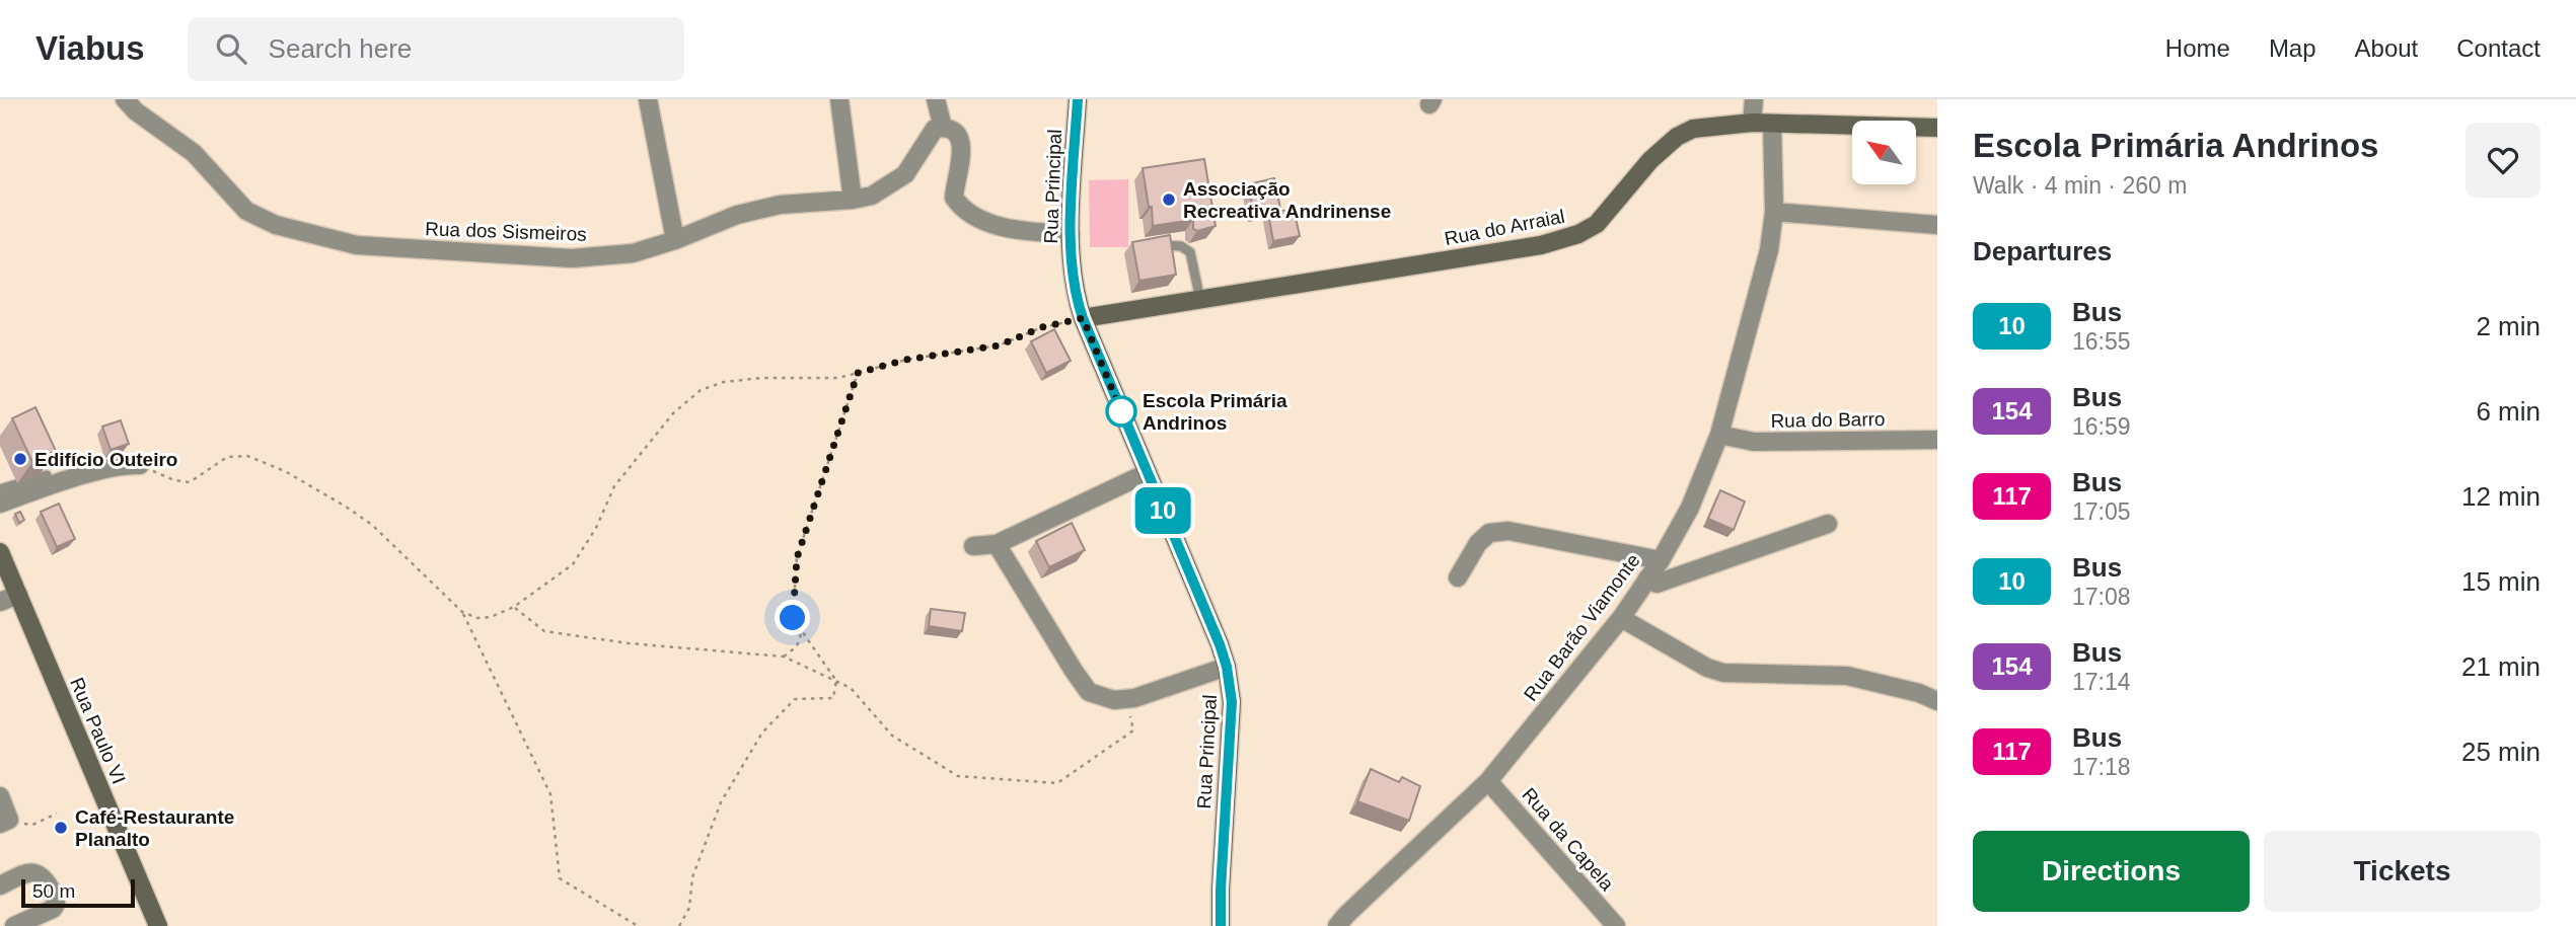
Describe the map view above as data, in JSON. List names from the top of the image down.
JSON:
{
  "streets": {
    "main road": ["Rua Principal", "Rua do Arraial", "Rua Paulo VI"],
    "street": [
      "Rua dos Sismeiros",
      "Rua do Barro",
      "Rua Barão Viamonte",
      "Rua da Capela"
    ]
  },
  "crossings": [
    ["Rua Principal", "Rua do Arraial"],
    ["Rua do Arraial", "Rua Barão Viamonte"],
    ["Rua do Barro", "Rua Barão Viamonte"],
    ["Rua Barão Viamonte", "Rua da Capela"]
  ],
  "places": [
    "Associação Recreativa Andrinense",
    "Escola Primária Andrinos",
    "Edifício Outeiro",
    "Café-Restaurante Planalto"
  ],
  "lines": ["bus line 10"],
  "scale_bar": "50 m",
  "north": "top left",
  "page": {
    "header": "Viabus",
    "search": "Search here",
    "nav": [
      "Home",
      "Map",
      "About",
      "Contact"
    ],
    "on_map": "10",
    "heading": [
      ["Escola Primária Andrinos", "Walk · 4 min · 260 m"],
      "Departures"
    ],
    "list": [
      {
        "mark": "10",
        "name": "Bus",
        "note": "16:55",
        "value": "2 min"
      },
      {
        "mark": "154",
        "name": "Bus",
        "note": "16:59",
        "value": "6 min"
      },
      {
        "mark": "117",
        "name": "Bus",
        "note": "17:05",
        "value": "12 min"
      },
      {
        "mark": "10",
        "name": "Bus",
        "note": "17:08",
        "value": "15 min"
      },
      {
        "mark": "154",
        "name": "Bus",
        "note": "17:14",
        "value": "21 min"
      },
      {
        "mark": "117",
        "name": "Bus",
        "note": "17:18",
        "value": "25 min"
      }
    ],
    "buttons": ["Directions", "Tickets"],
    "scale": "50 m"
  }
}
